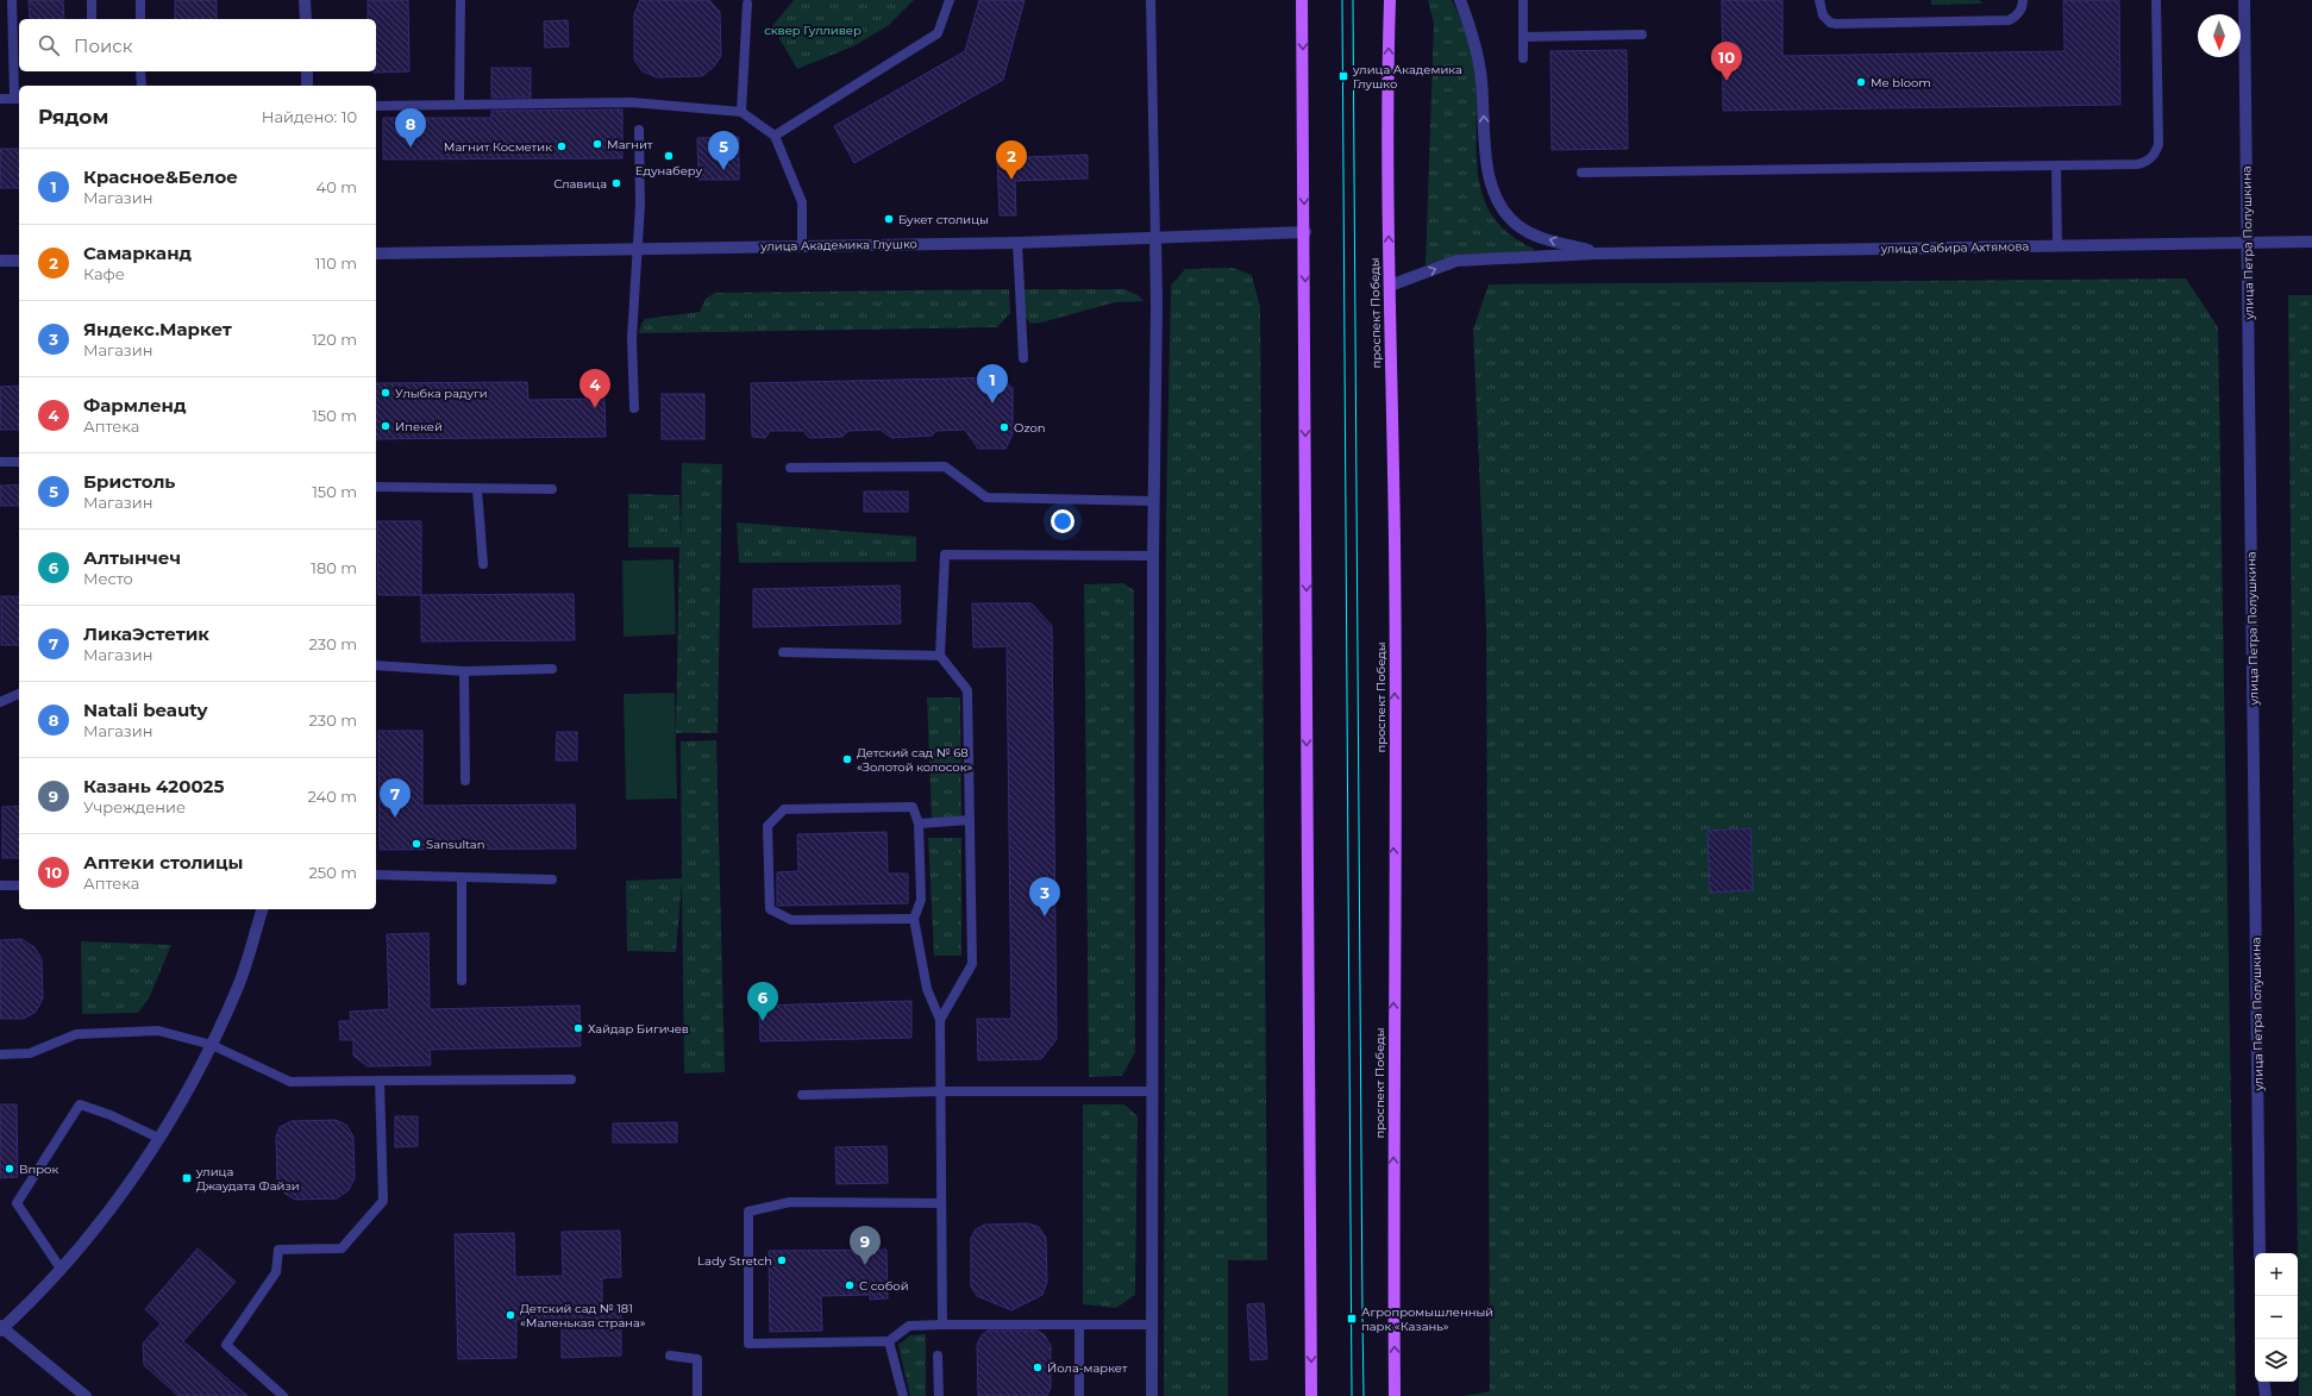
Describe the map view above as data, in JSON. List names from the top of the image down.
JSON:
{
  "streets": {
    "main road": ["проспект Победы"],
    "street": ["улица Петра Полушкина", "улица Академика Глушко", "улица Сабира Ахтямова"]
  },
  "crossings": [
    ["улица Петра Полушкина", "улица Сабира Ахтямова"],
    ["улица Сабира Ахтямова", "проспект Победы"]
  ],
  "parks": ["сквер Гулливер"],
  "places": {
    "transit": ["улица Академика Глушко", "улица Джаудата Файзи", "Агропромышленный парк «Казань»"],
    "other": [
      "Me bloom",
      "Магнит",
      "Магнит Косметик",
      "Едунаберу",
      "Славица",
      "Букет столицы",
      "Улыбка радуги",
      "Ипекей",
      "Ozon",
      "Детский сад № 68 «Золотой колосок»",
      "Sansultan",
      "Хайдар Бигичев",
      "Впрок",
      "Lady Stretch",
      "С собой",
      "Детский сад № 181 «Маленькая страна»",
      "Йола-маркет"
    ]
  },
  "north": "bottom",
  "page": {
    "search": "Поиск",
    "pins": [
      "10",
      "8",
      "5",
      "2",
      "1",
      "4",
      "7",
      "3",
      "6",
      "9"
    ],
    "heading": ["Рядом", "Найдено: 10"],
    "list": [
      {
        "mark": "1",
        "name": "Красное&Белое",
        "note": "Магазин",
        "value": "40 m"
      },
      {
        "mark": "2",
        "name": "Самарканд",
        "note": "Кафе",
        "value": "110 m"
      },
      {
        "mark": "3",
        "name": "Яндекс.Маркет",
        "note": "Магазин",
        "value": "120 m"
      },
      {
        "mark": "4",
        "name": "Фармленд",
        "note": "Аптека",
        "value": "150 m"
      },
      {
        "mark": "5",
        "name": "Бристоль",
        "note": "Магазин",
        "value": "150 m"
      },
      {
        "mark": "6",
        "name": "Алтынчеч",
        "note": "Место",
        "value": "180 m"
      },
      {
        "mark": "7",
        "name": "ЛикаЭстетик",
        "note": "Магазин",
        "value": "230 m"
      },
      {
        "mark": "8",
        "name": "Natali beauty",
        "note": "Магазин",
        "value": "230 m"
      },
      {
        "mark": "9",
        "name": "Казань 420025",
        "note": "Учреждение",
        "value": "240 m"
      },
      {
        "mark": "10",
        "name": "Аптеки столицы",
        "note": "Аптека",
        "value": "250 m"
      }
    ],
    "map_buttons": ["+", "−"]
  }
}
